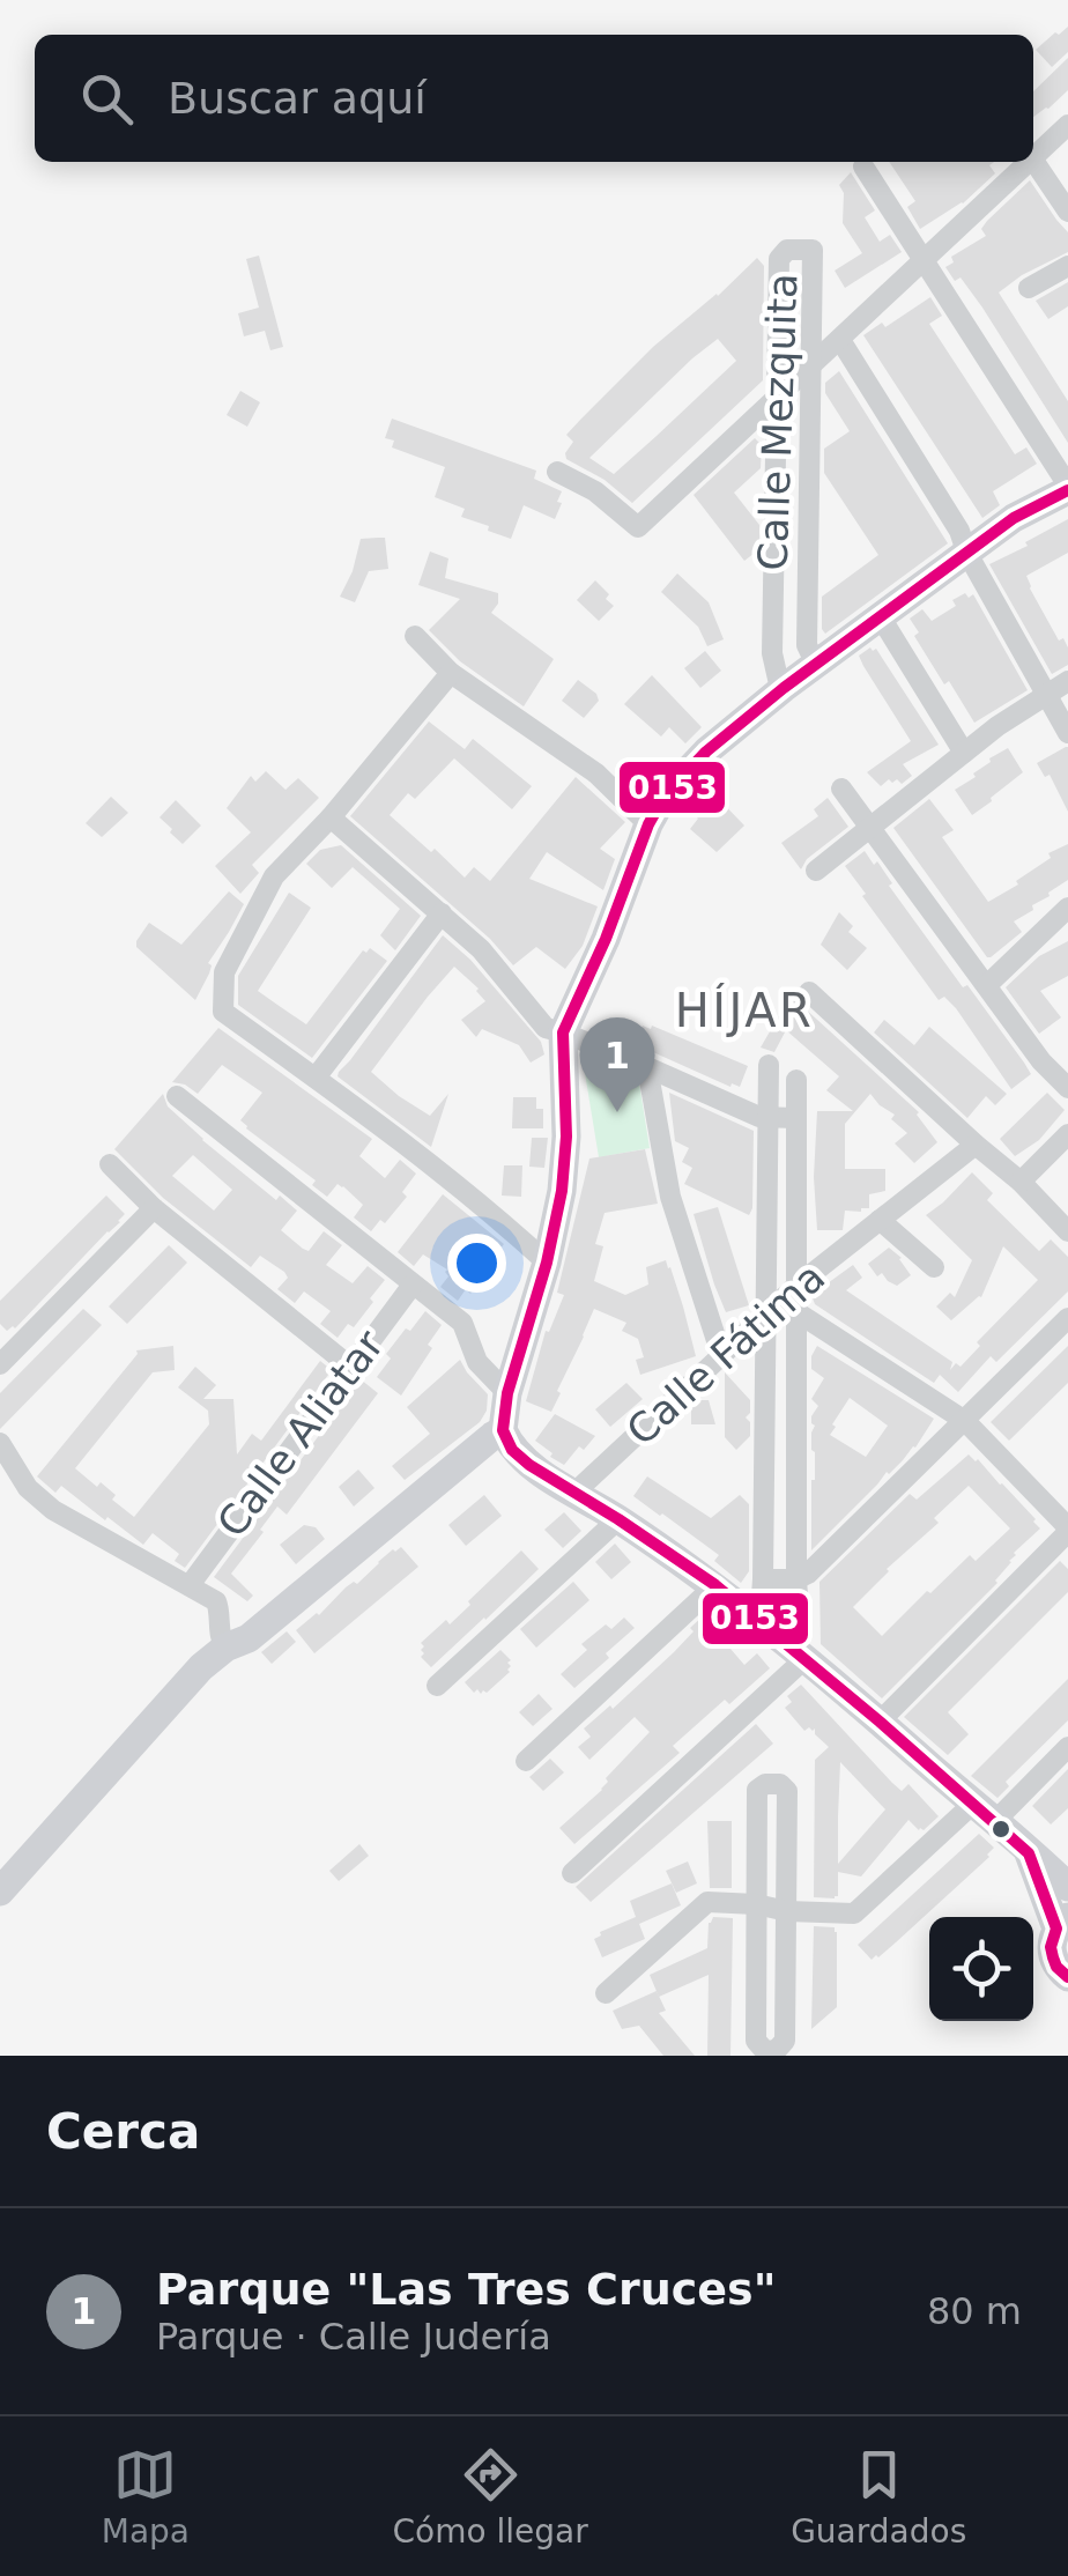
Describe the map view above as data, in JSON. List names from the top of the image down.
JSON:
{
  "streets": {
    "street": ["Calle Mezquita", "Calle Fátima", "Calle Aliatar"]
  },
  "districts": ["HÍJAR"],
  "lines": ["transit line 0153"],
  "page": {
    "search": "Buscar aquí",
    "pins": "1",
    "heading": "Cerca",
    "list": [
      {
        "mark": "1",
        "name": "Parque \"Las Tres Cruces\"",
        "note": "Parque · Calle Judería",
        "value": "80 m"
      }
    ],
    "nav": ["Mapa", "Cómo llegar", "Guardados"]
  }
}
